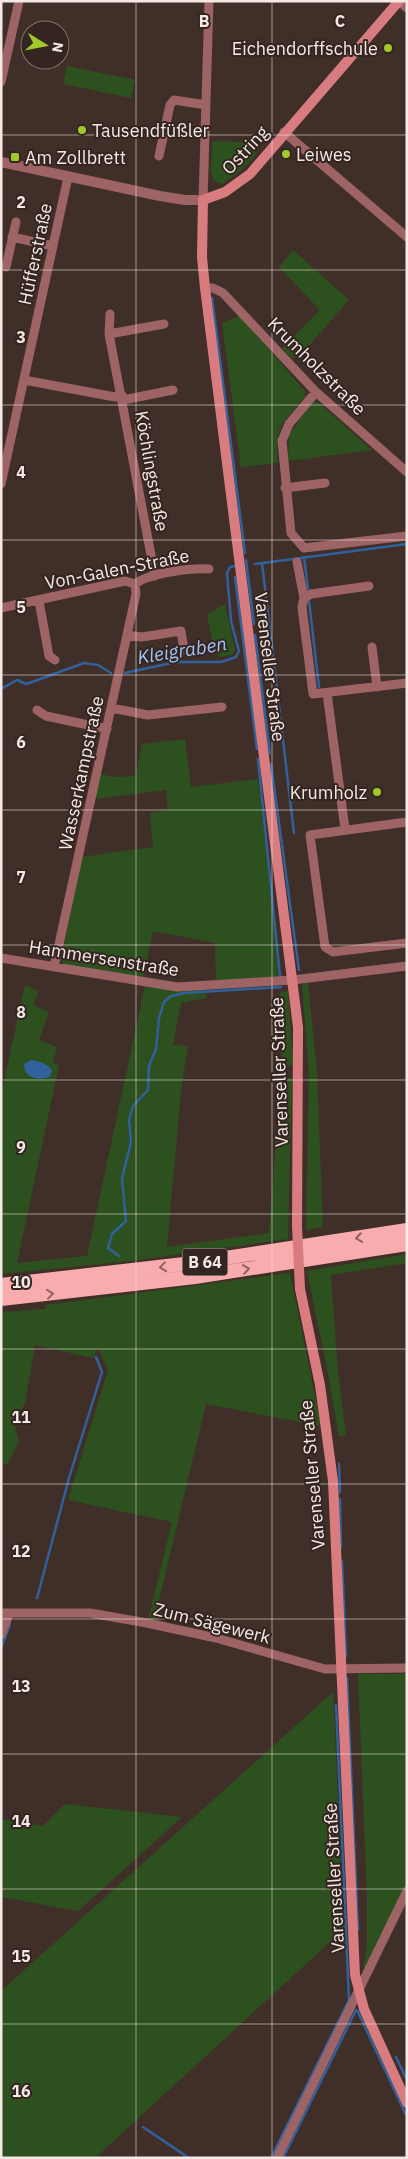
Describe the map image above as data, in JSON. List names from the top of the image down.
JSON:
{
  "streets": {
    "highway": ["B 64"],
    "main road": ["Ostring", "Varenseller Straße"],
    "street": [
      "Hüfferstraße",
      "Krumholzstraße",
      "Köchlingstraße",
      "Von-Galen-Straße",
      "Wasserkampstraße",
      "Hammersenstraße",
      "Zum Sägewerk"
    ]
  },
  "crossings": [
    ["Ostring", "Hüfferstraße"],
    ["Ostring", "Varenseller Straße"],
    ["Krumholzstraße", "Varenseller Straße"],
    ["Köchlingstraße", "Von-Galen-Straße"],
    ["Von-Galen-Straße", "Wasserkampstraße"],
    ["Varenseller Straße", "Hammersenstraße"],
    ["Varenseller Straße", "Zum Sägewerk"],
    ["Wasserkampstraße", "Hammersenstraße"]
  ],
  "water": ["Kleigraben"],
  "places": {
    "other": [
      "Eichendorffschule",
      "Tausendfüßler",
      "Leiwes",
      "Krumholz"
    ],
    "transit": ["Am Zollbrett"]
  },
  "north": "right",
  "grid": {
    "columns": ["B", "C"],
    "rows": [
      "2",
      "3",
      "4",
      "5",
      "6",
      "7",
      "8",
      "9",
      "10",
      "11",
      "12",
      "13",
      "14",
      "15",
      "16"
    ]
  }
}
